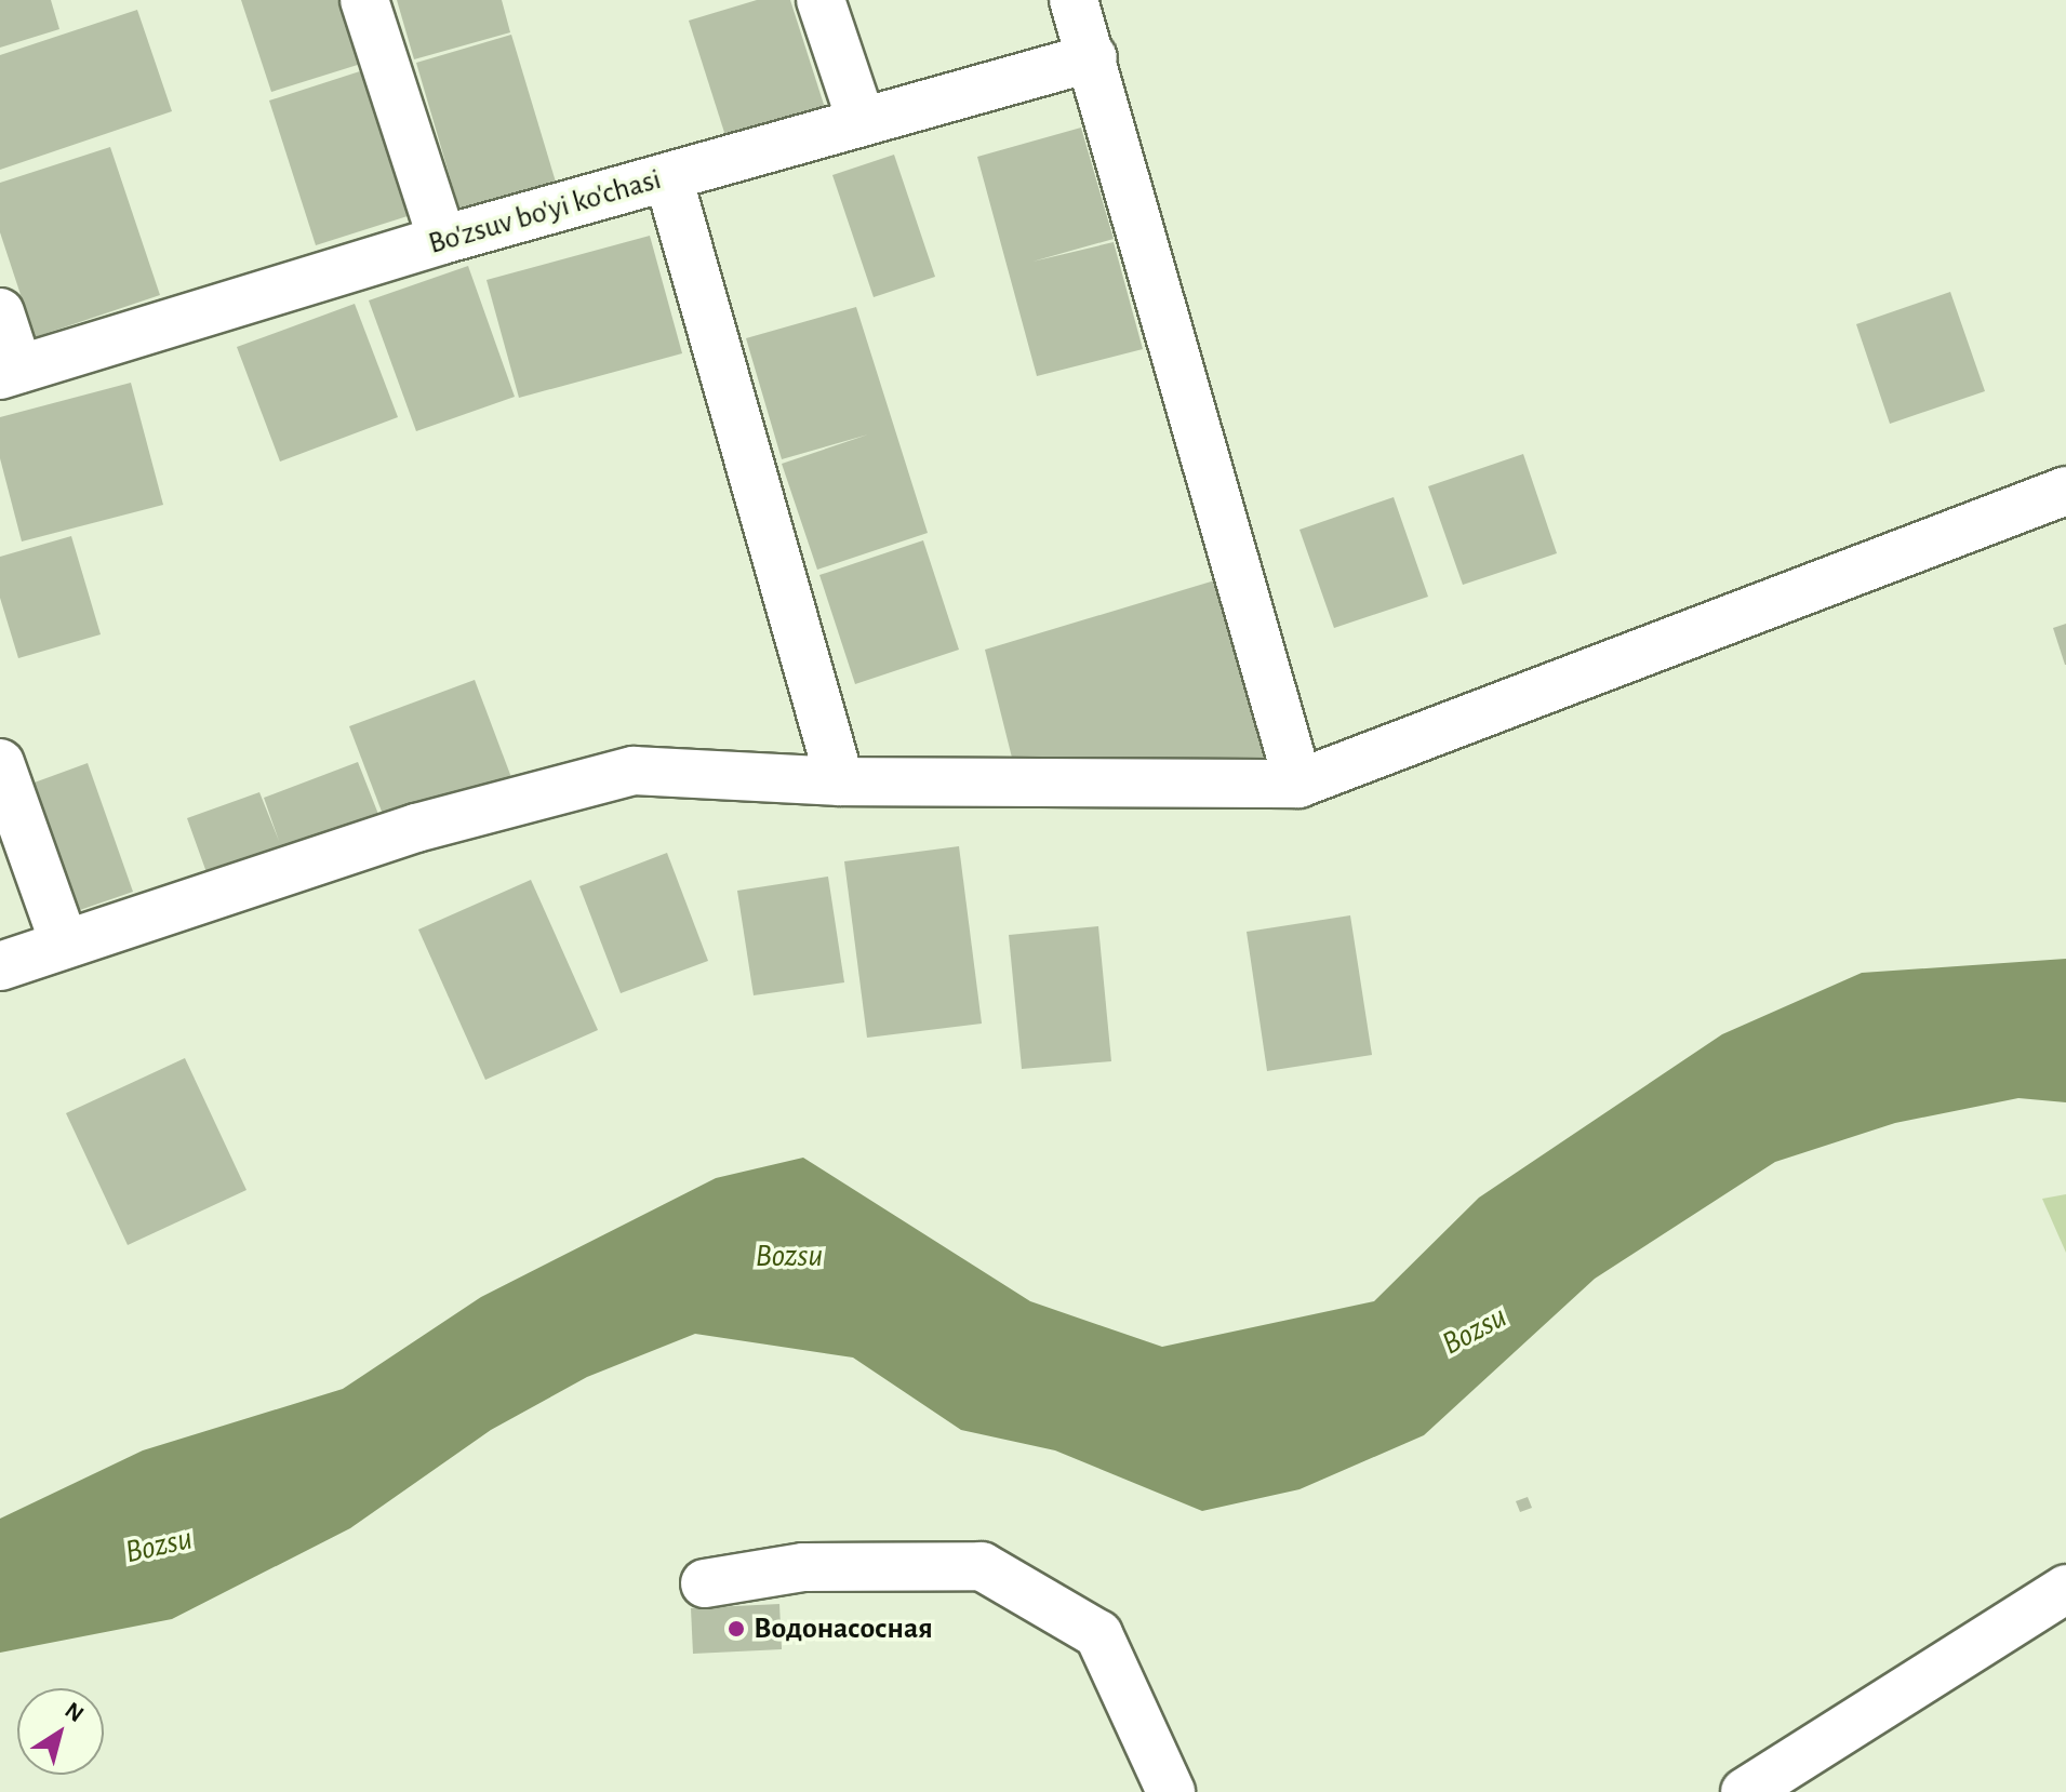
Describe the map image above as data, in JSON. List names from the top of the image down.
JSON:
{
  "streets": {
    "street": ["Bo'zsuv bo'yi ko'chasi"]
  },
  "water": ["Bozsu"],
  "places": ["Водонасосная"],
  "north": "top right"
}
